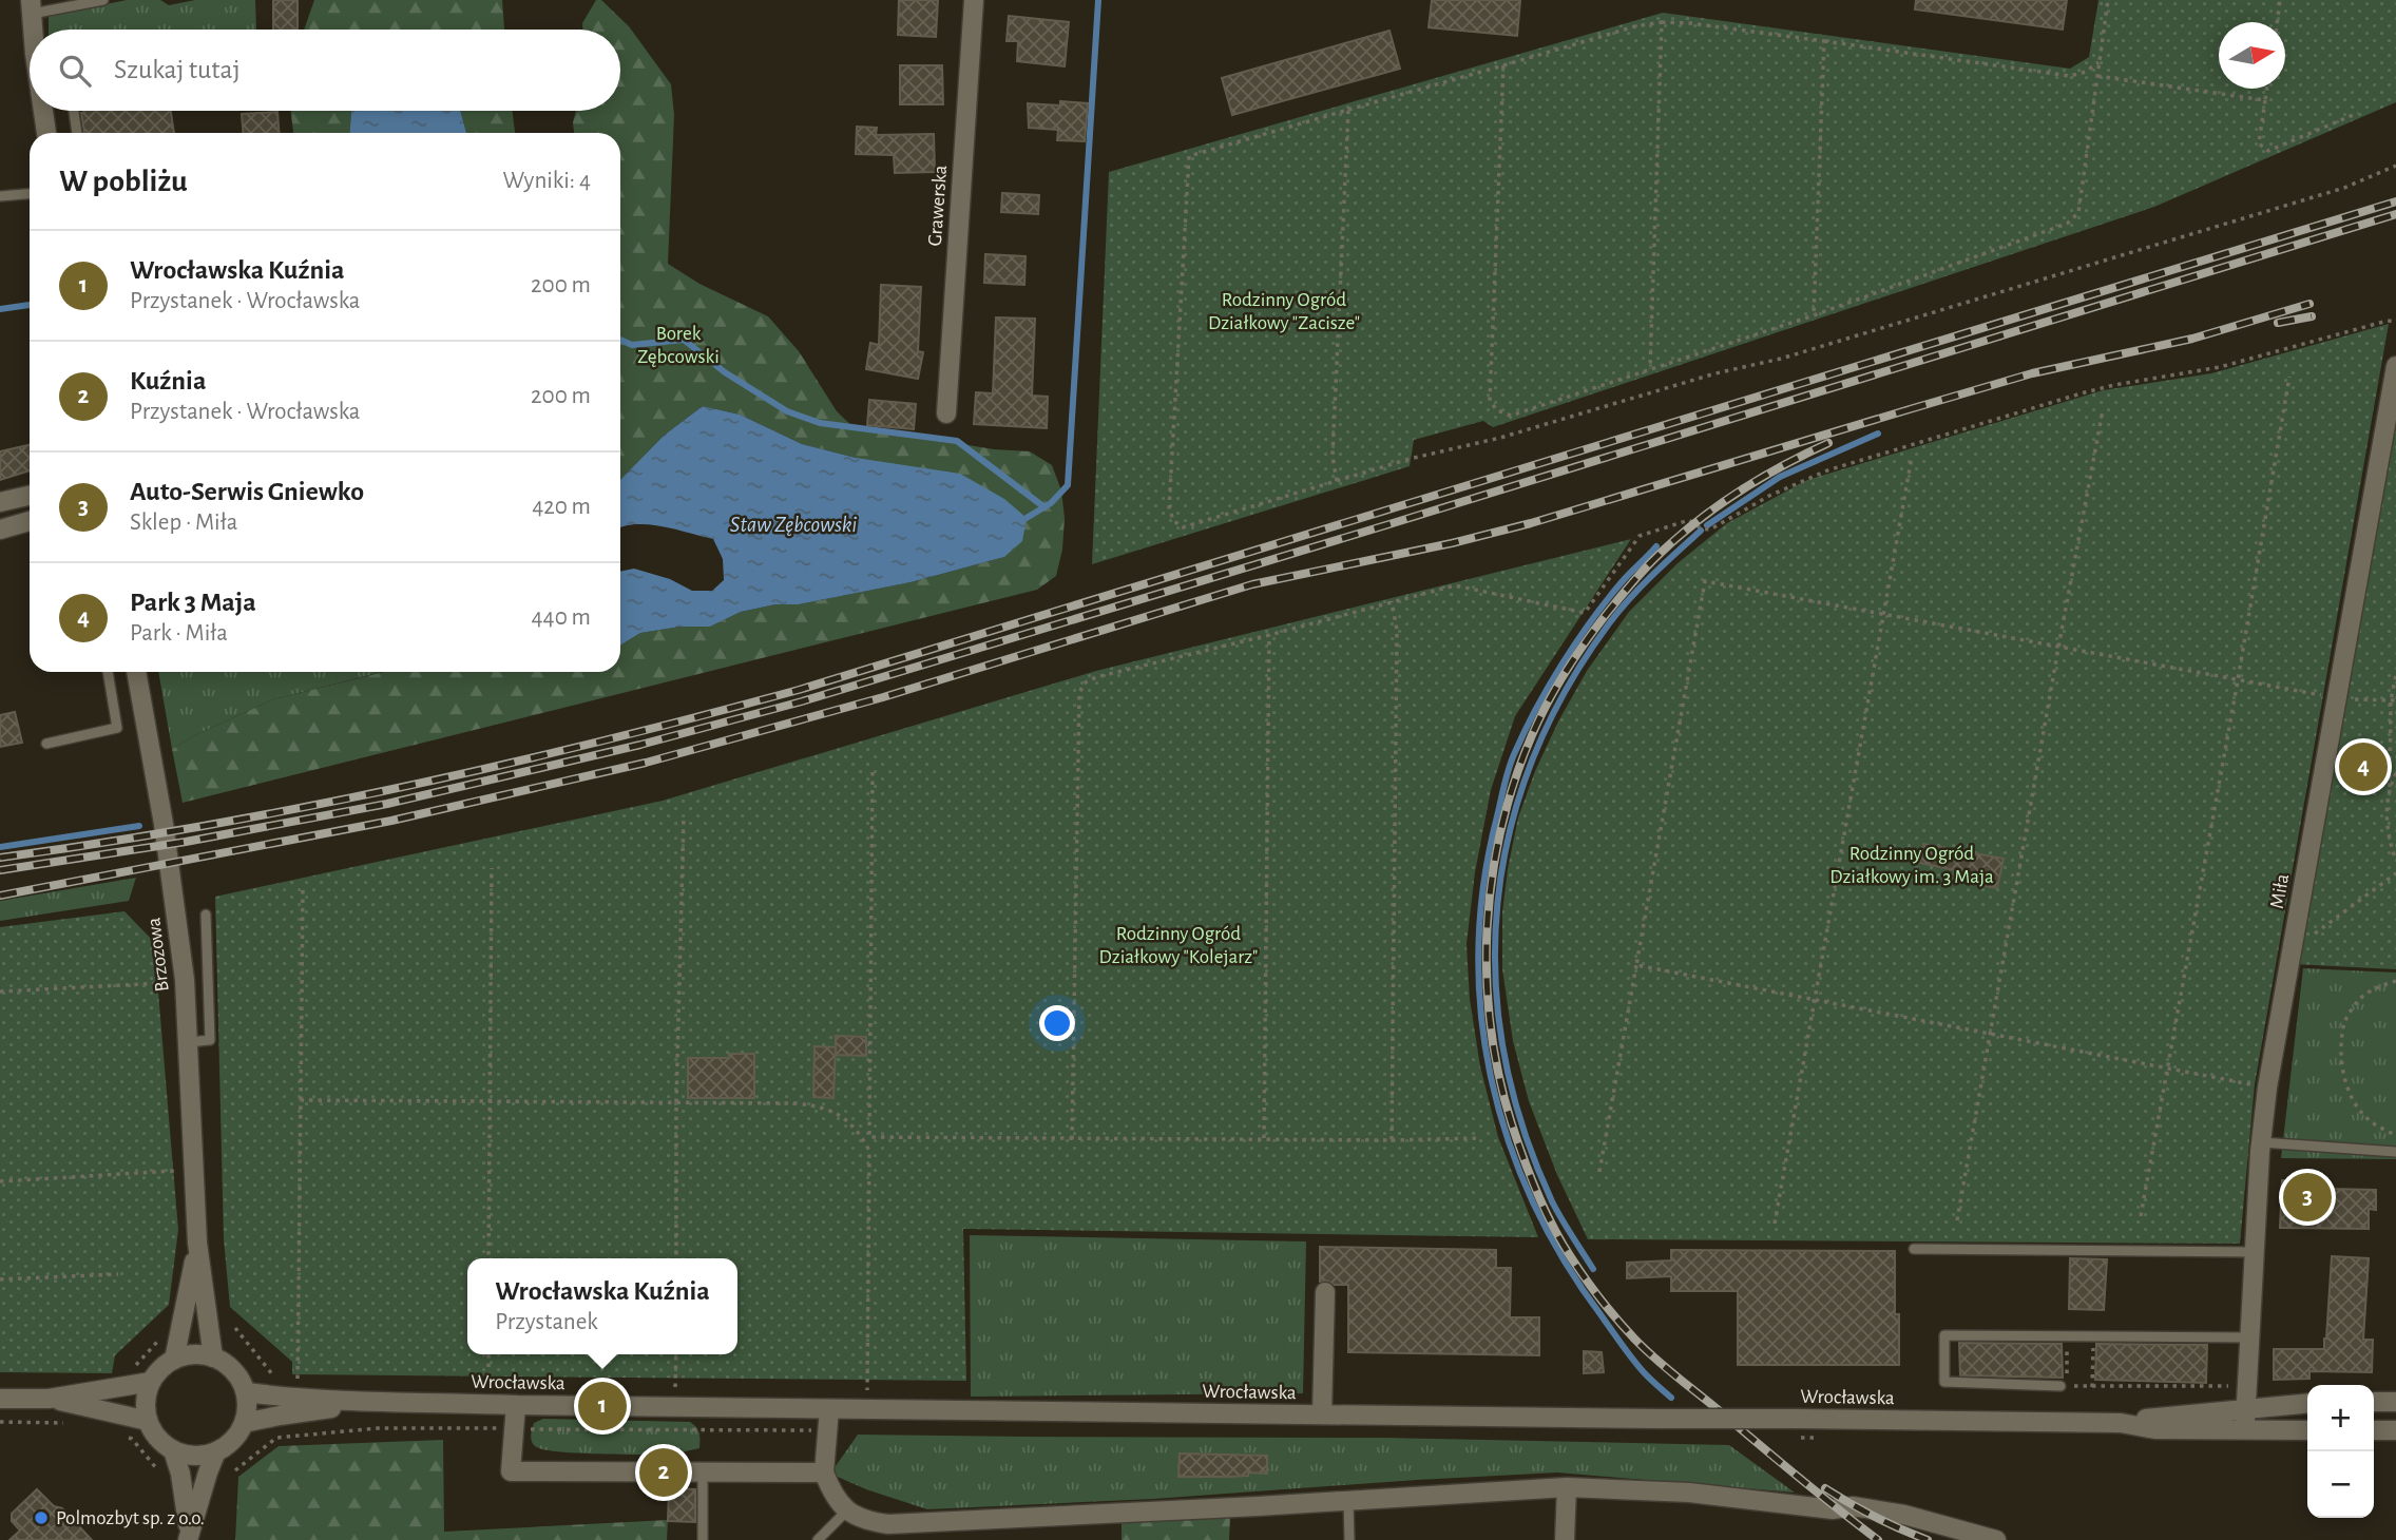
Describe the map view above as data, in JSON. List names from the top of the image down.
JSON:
{
  "streets": {
    "street": [
      "Grawerska",
      "Miła",
      "Brzozowa",
      "Wrocławska"
    ]
  },
  "crossings": [
    ["Miła", "Wrocławska"],
    ["Brzozowa", "Wrocławska"]
  ],
  "water": ["Staw Zębcowski"],
  "parks": [
    "Rodzinny Ogród Działkowy \"Zacisze\"",
    "Borek Zębcowski",
    "Rodzinny Ogród Działkowy im. 3 Maja",
    "Rodzinny Ogród Działkowy \"Kolejarz\""
  ],
  "places": ["Polmozbyt sp. z o.o."],
  "north": "right",
  "page": {
    "search": "Szukaj tutaj",
    "heading": ["W pobliżu", "Wyniki: 4"],
    "list": [
      {
        "mark": "1",
        "name": "Wrocławska Kuźnia",
        "note": "Przystanek · Wrocławska",
        "value": "200 m"
      },
      {
        "mark": "2",
        "name": "Kuźnia",
        "note": "Przystanek · Wrocławska",
        "value": "200 m"
      },
      {
        "mark": "3",
        "name": "Auto-Serwis Gniewko",
        "note": "Sklep · Miła",
        "value": "420 m"
      },
      {
        "mark": "4",
        "name": "Park 3 Maja",
        "note": "Park · Miła",
        "value": "440 m"
      }
    ],
    "pins": [
      "4",
      "3",
      "1",
      "2"
    ],
    "popup": ["Wrocławska Kuźnia", "Przystanek"],
    "map_buttons": ["+", "−"]
  }
}
